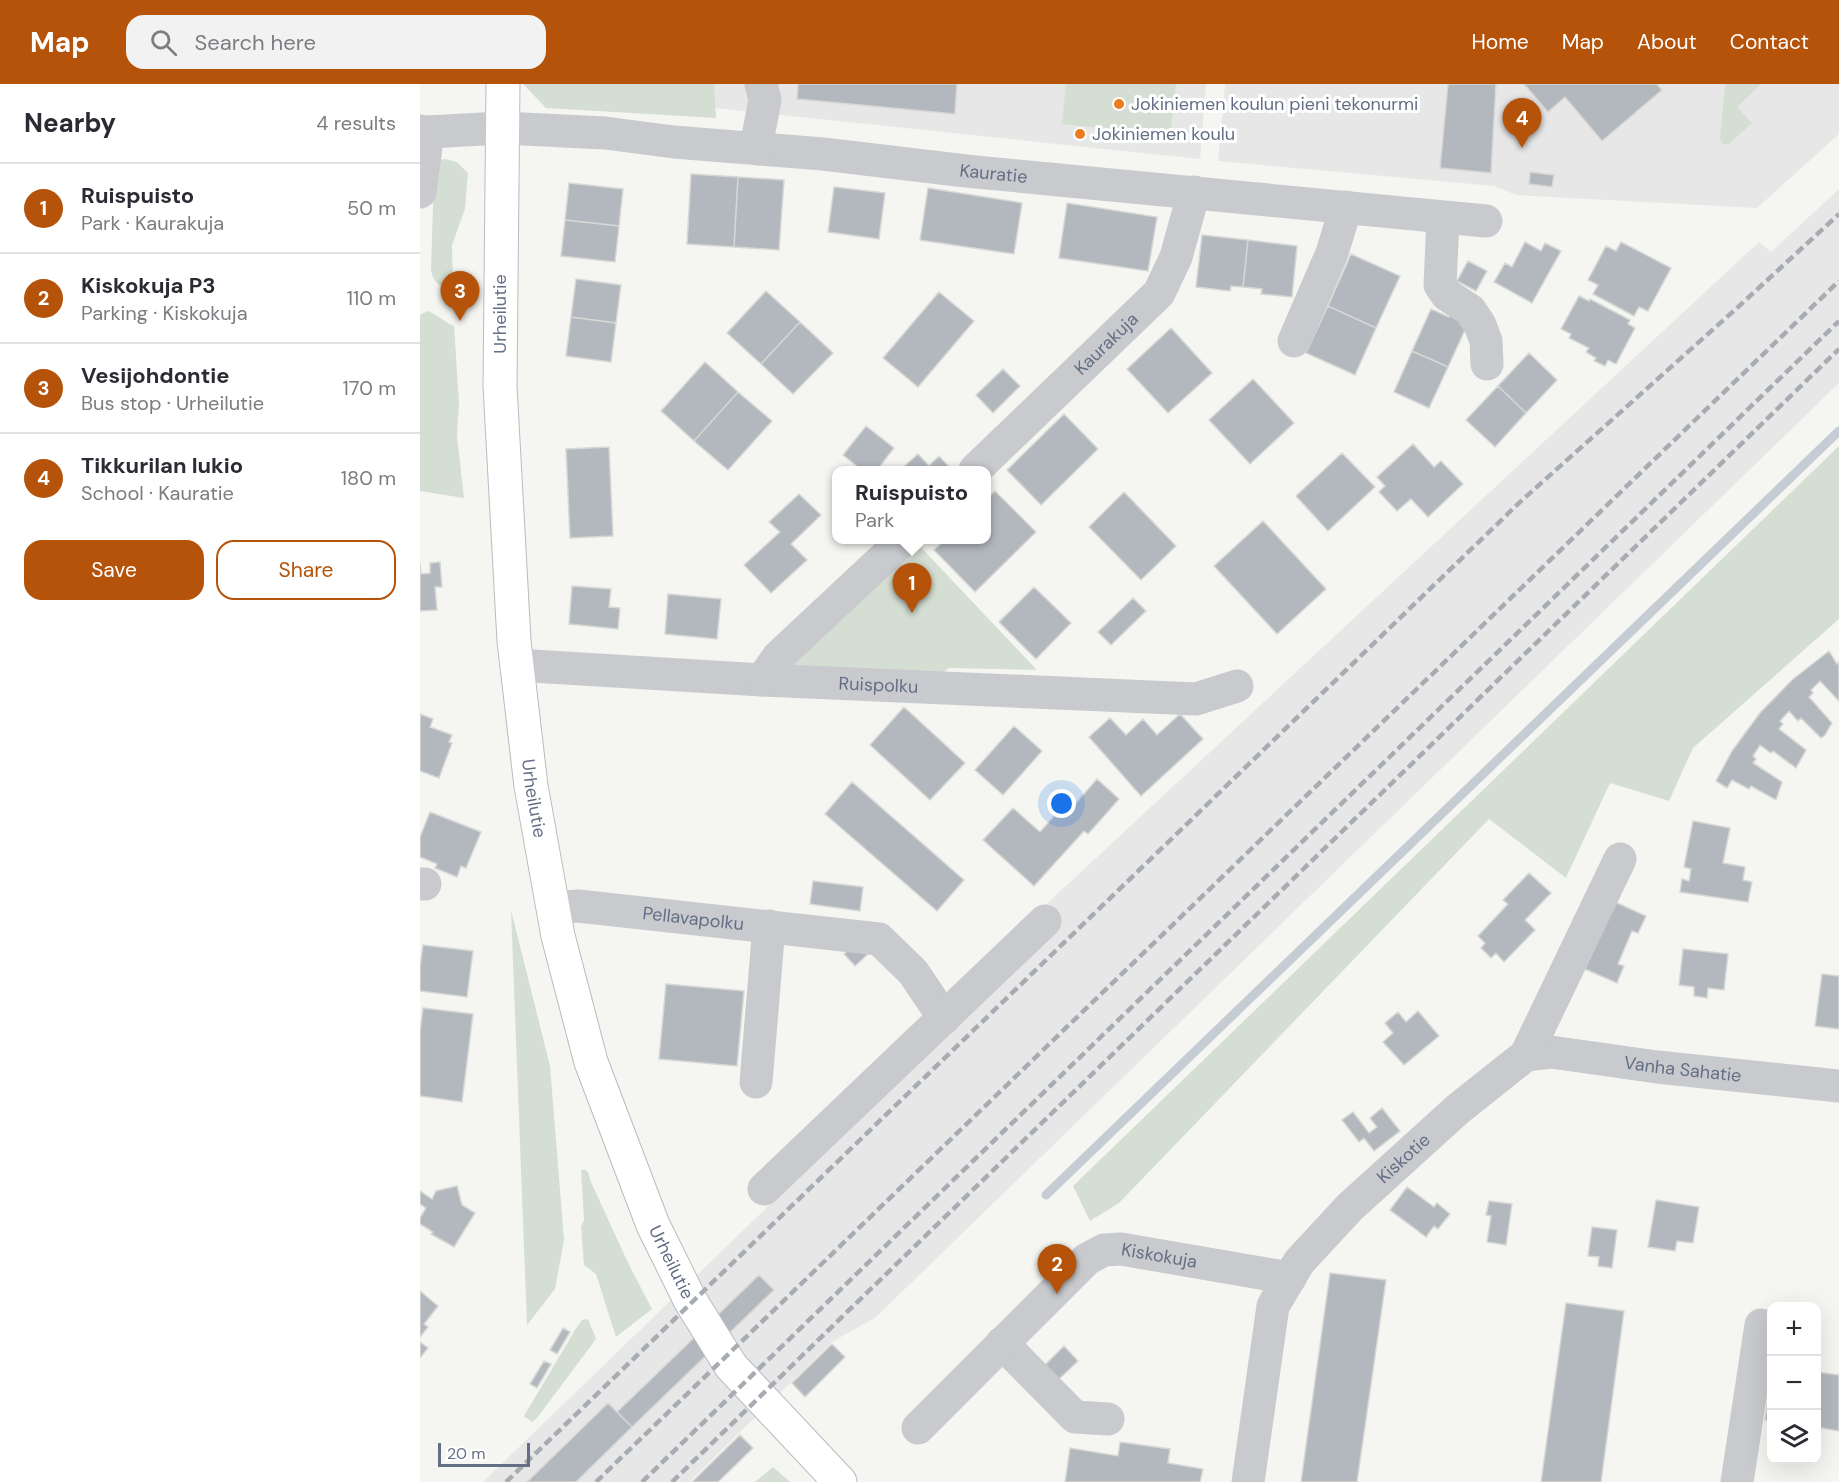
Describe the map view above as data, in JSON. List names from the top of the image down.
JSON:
{
  "streets": {
    "main road": ["Urheilutie"],
    "street": [
      "Kauratie",
      "Kaurakuja",
      "Ruispolku",
      "Pellavapolku",
      "Vanha Sahatie",
      "Kiskotie",
      "Kiskokuja"
    ]
  },
  "crossings": [
    ["Kauratie", "Urheilutie"],
    ["Kauratie", "Kaurakuja"],
    ["Urheilutie", "Ruispolku"],
    ["Urheilutie", "Pellavapolku"],
    ["Vanha Sahatie", "Kiskotie"],
    ["Kiskotie", "Kiskokuja"]
  ],
  "places": ["Jokiniemen koulun pieni tekonurmi", "Jokiniemen koulu"],
  "scale_bar": "20 m",
  "page": {
    "header": "Map",
    "search": "Search here",
    "nav": [
      "Home",
      "Map",
      "About",
      "Contact"
    ],
    "heading": ["Nearby", "4 results"],
    "pins": [
      "4",
      "3",
      "1",
      "2"
    ],
    "list": [
      {
        "mark": "1",
        "name": "Ruispuisto",
        "note": "Park · Kaurakuja",
        "value": "50 m"
      },
      {
        "mark": "2",
        "name": "Kiskokuja P3",
        "note": "Parking · Kiskokuja",
        "value": "110 m"
      },
      {
        "mark": "3",
        "name": "Vesijohdontie",
        "note": "Bus stop · Urheilutie",
        "value": "170 m"
      },
      {
        "mark": "4",
        "name": "Tikkurilan lukio",
        "note": "School · Kauratie",
        "value": "180 m"
      }
    ],
    "popup": ["Ruispuisto", "Park"],
    "buttons": ["Save", "Share"],
    "map_buttons": ["+", "−"],
    "scale": "20 m"
  }
}
